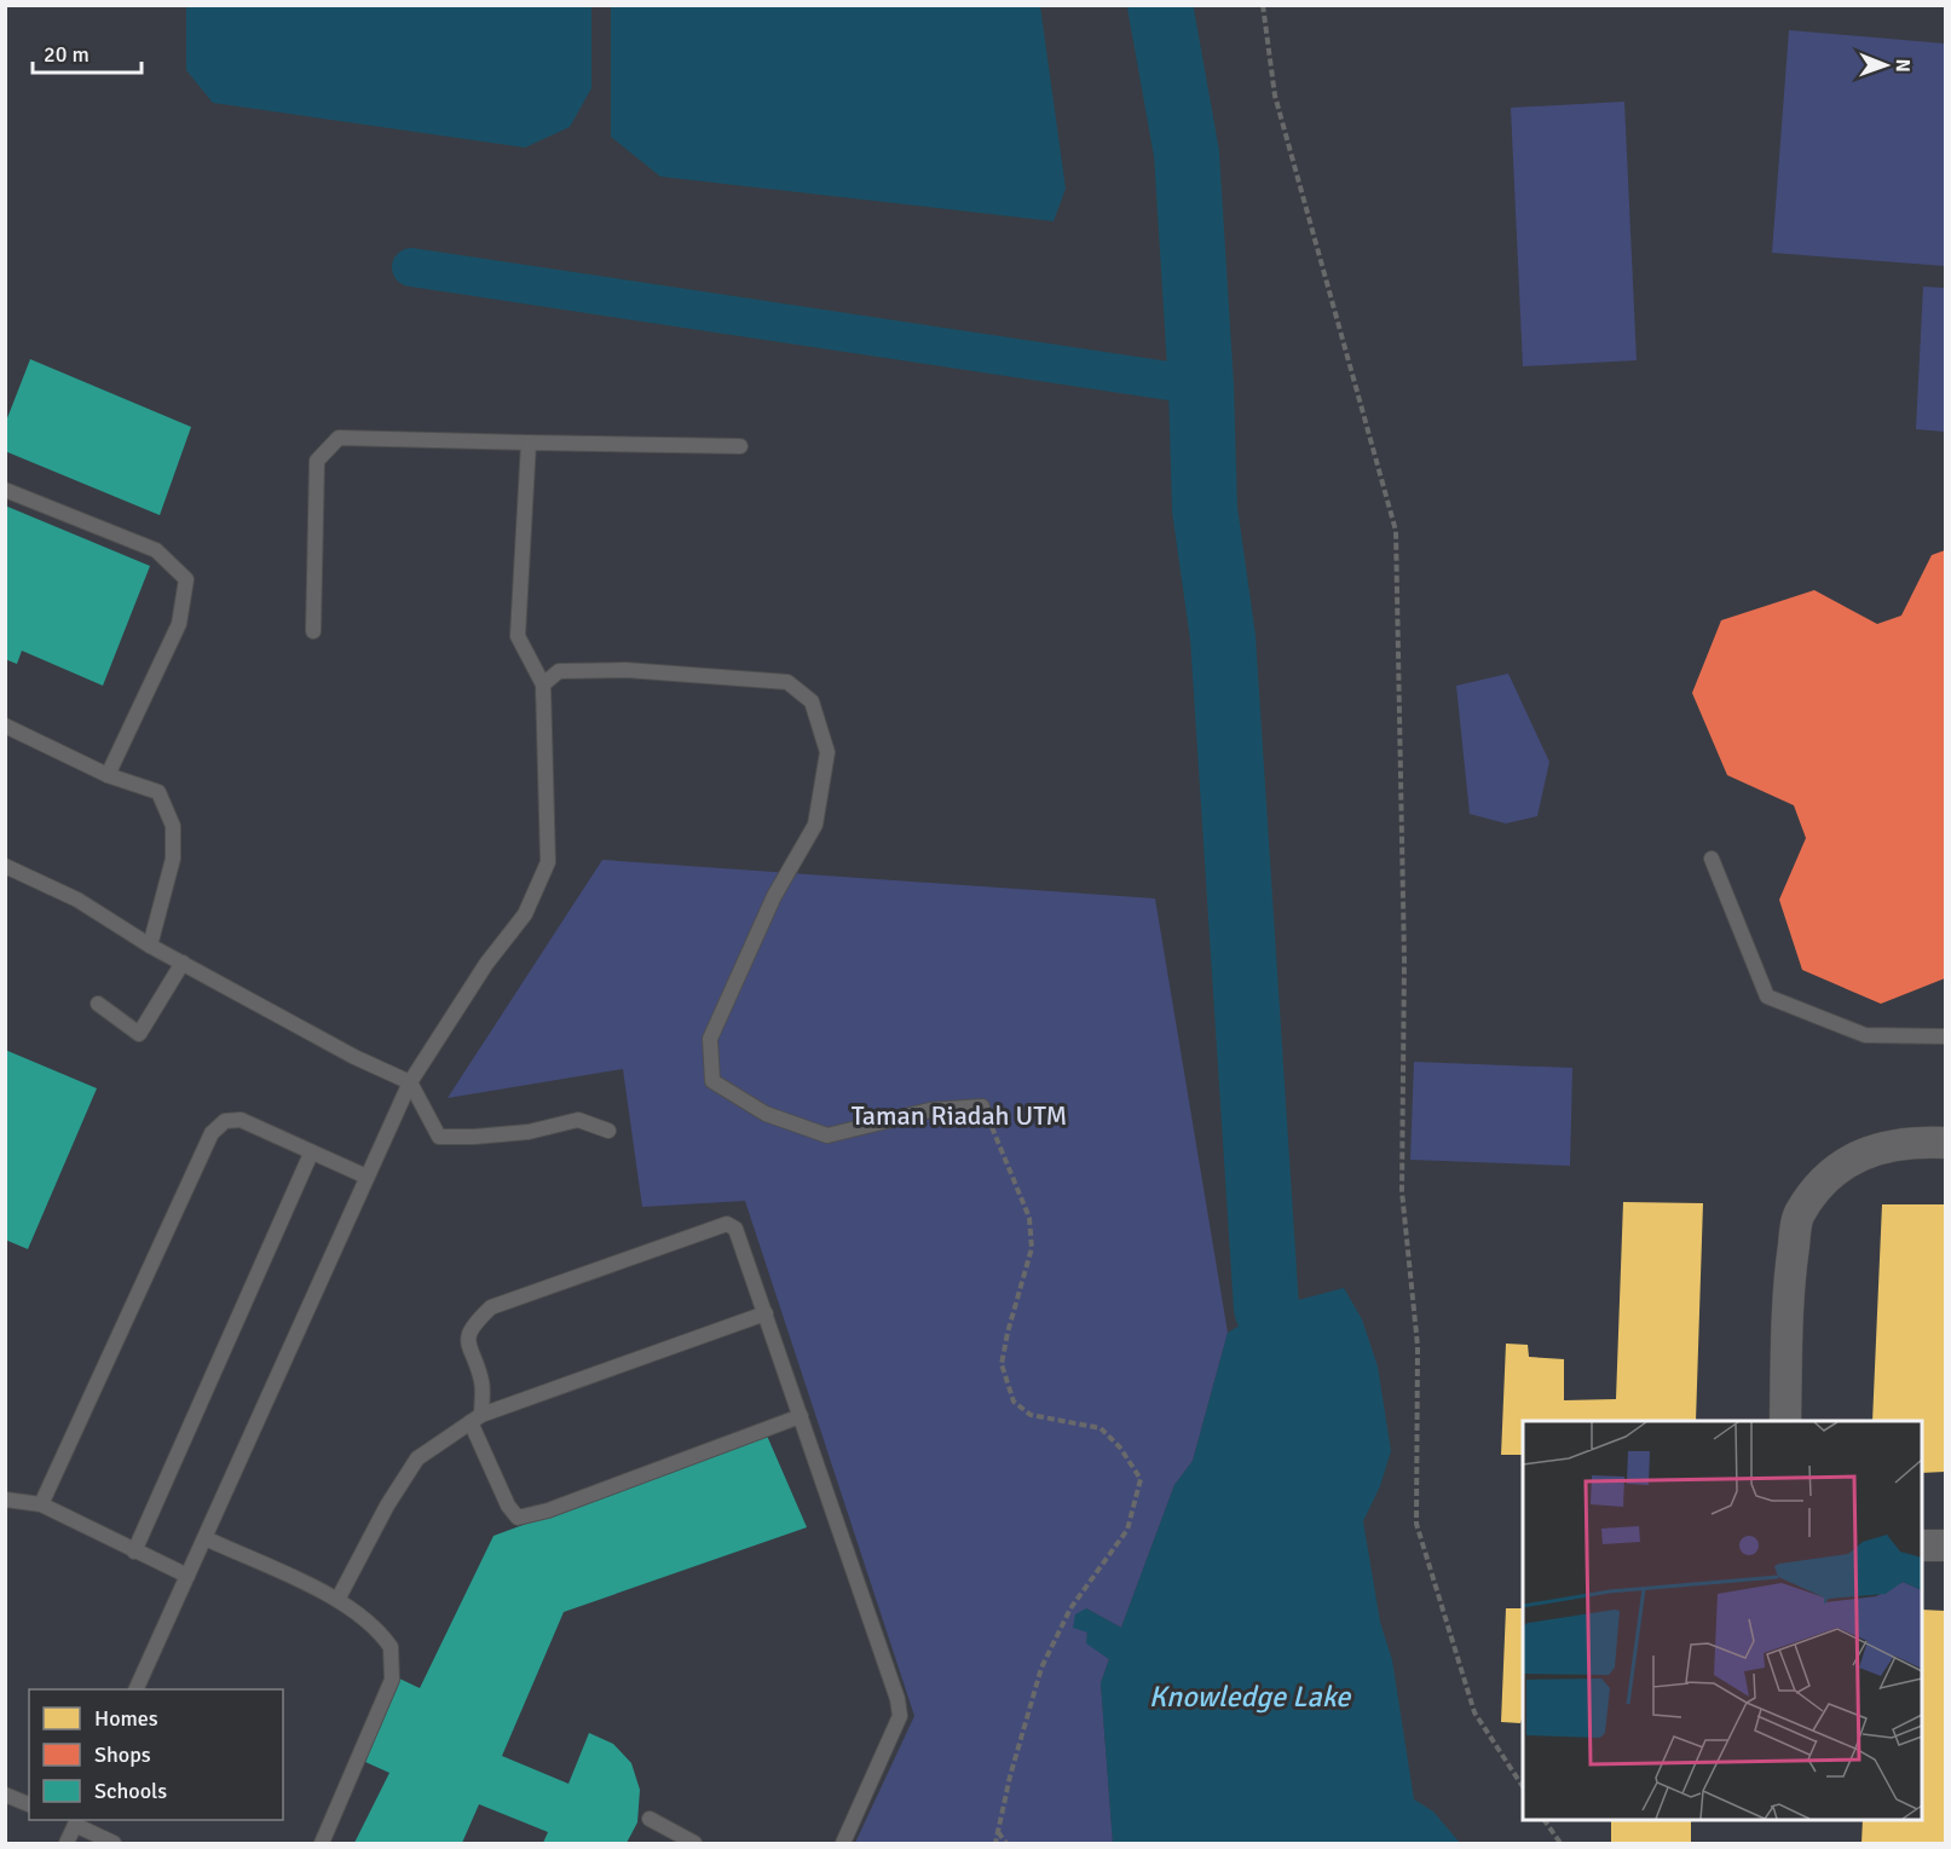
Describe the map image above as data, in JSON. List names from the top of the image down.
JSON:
{
  "water": ["Knowledge Lake"],
  "parks": ["Taman Riadah UTM"],
  "legend": ["Homes", "Shops", "Schools"],
  "scale_bar": "20 m",
  "north": "right"
}
